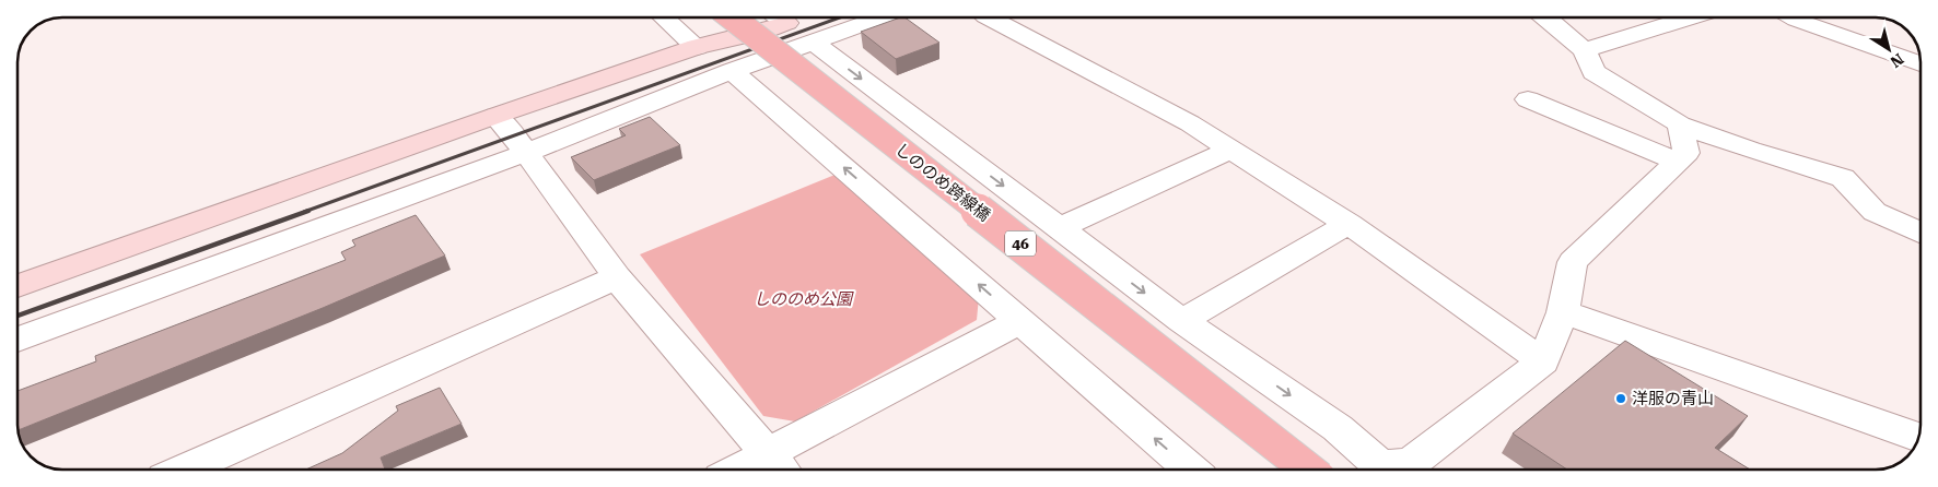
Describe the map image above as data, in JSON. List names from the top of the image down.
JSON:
{
  "streets": {
    "main road": ["しののめ跨線橋", "46"]
  },
  "parks": ["しののめ公園"],
  "places": ["洋服の青山"],
  "north": "bottom right"
}
